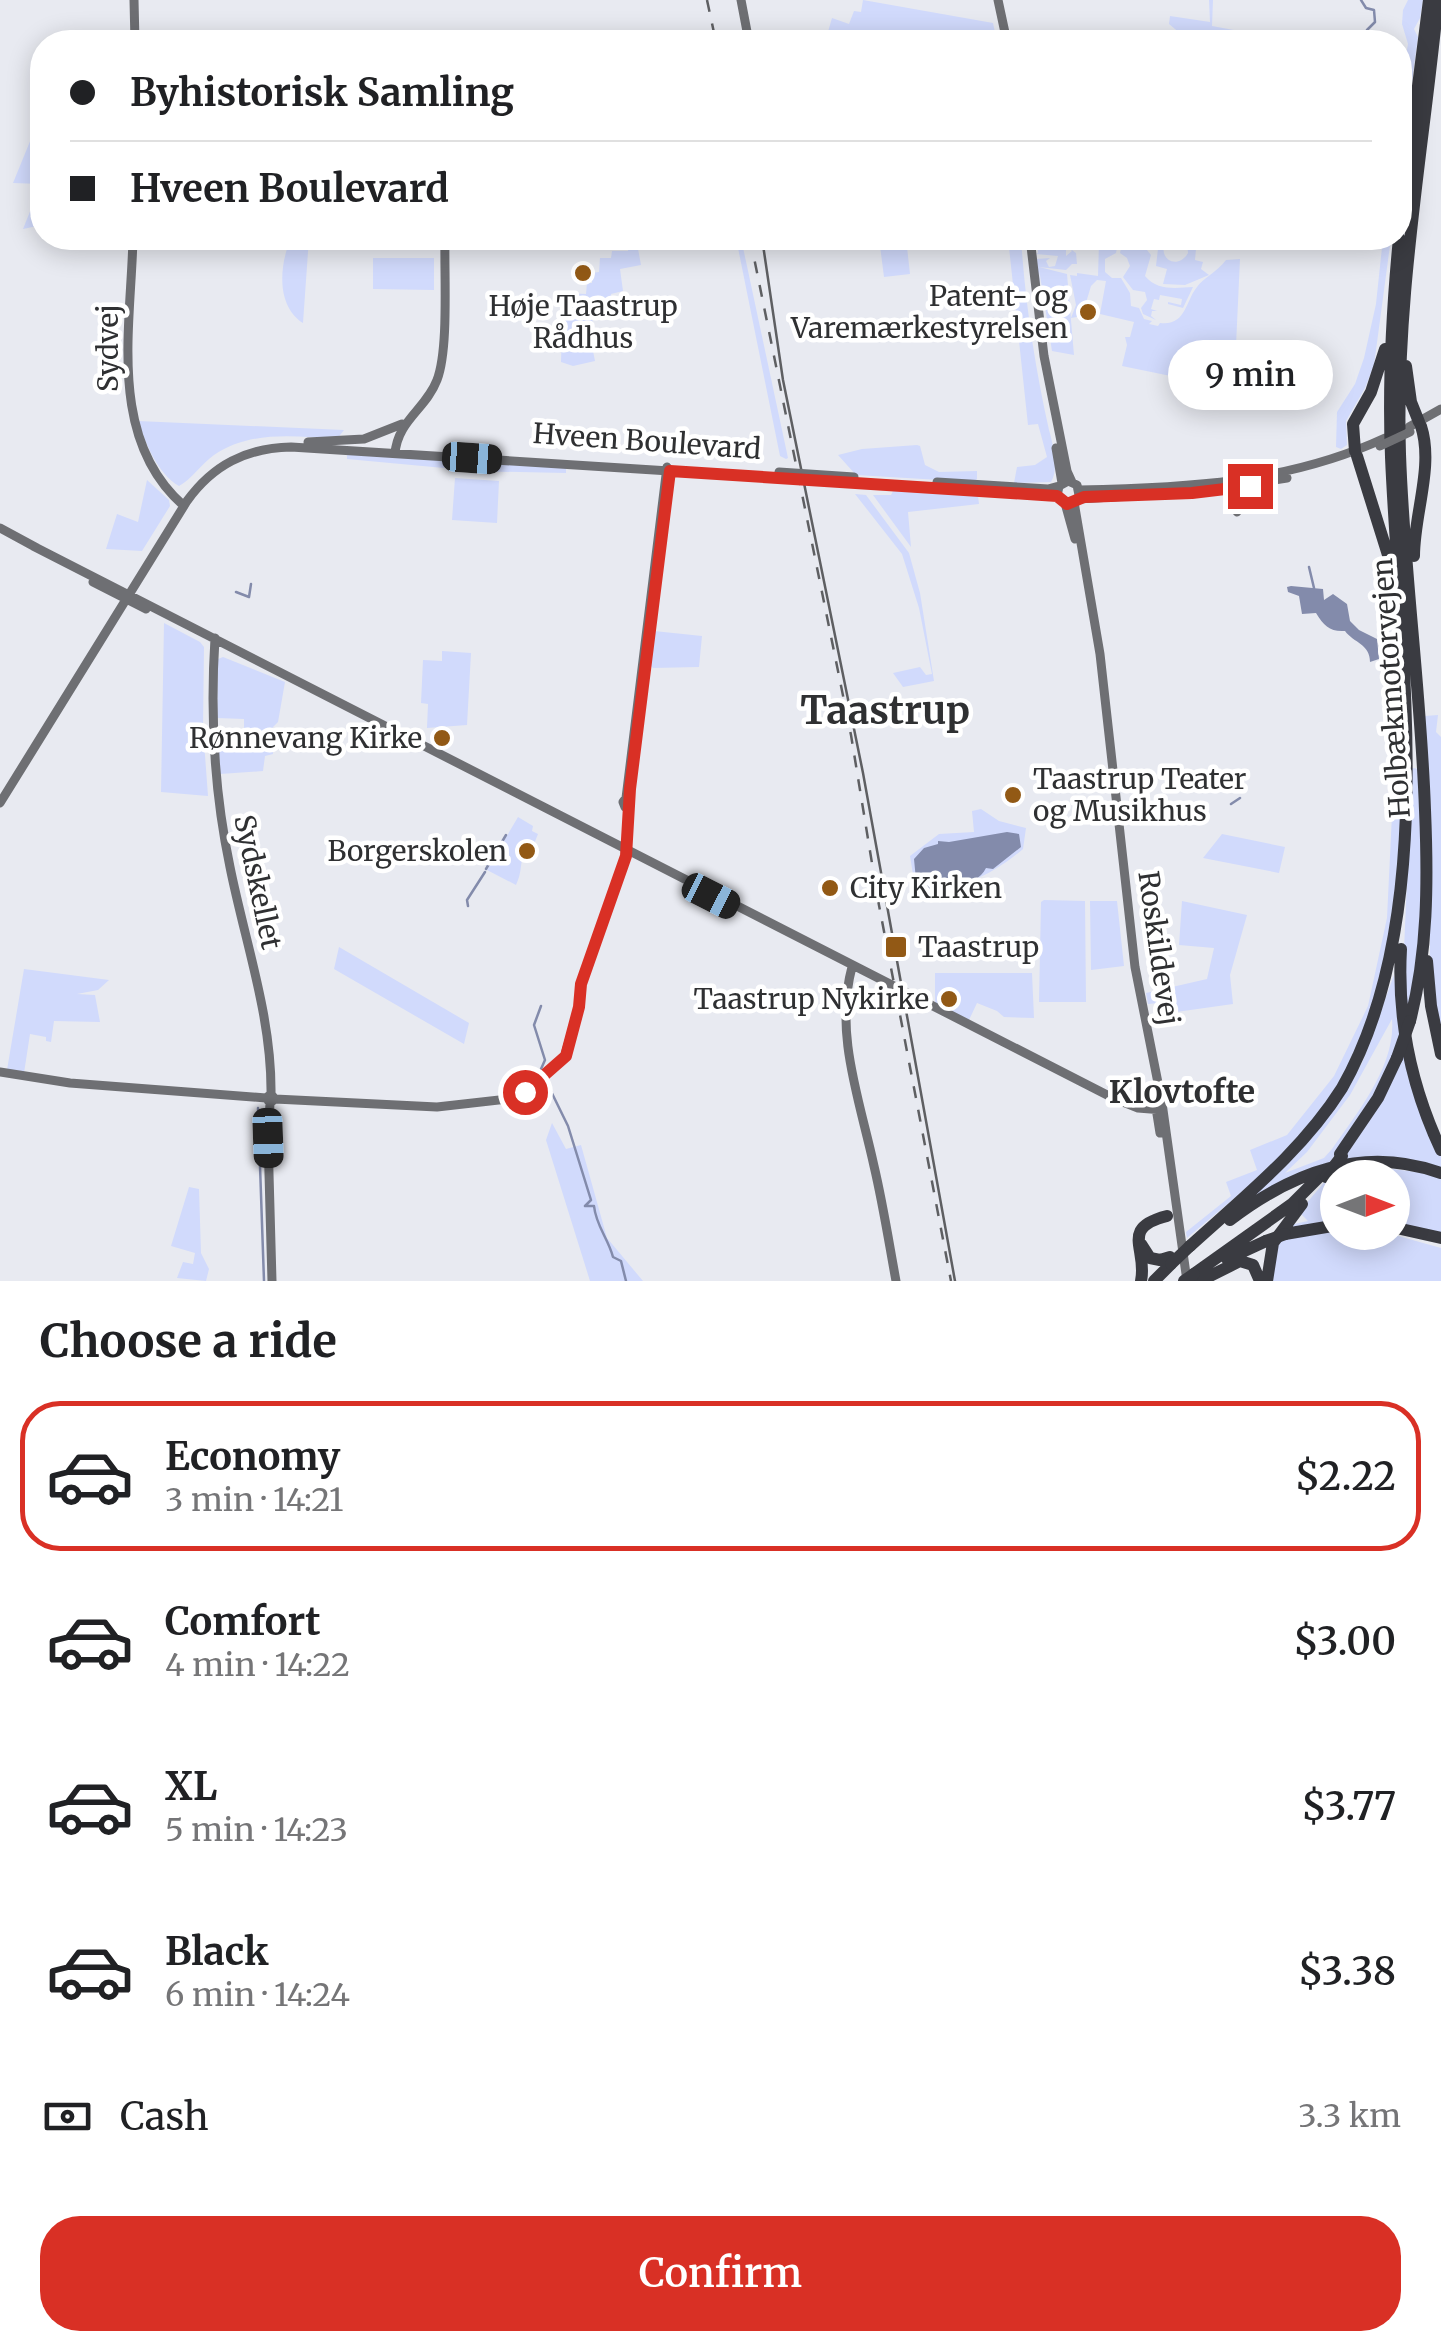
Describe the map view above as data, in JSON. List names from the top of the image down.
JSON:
{
  "streets": {
    "highway": ["Holbækmotorvejen"],
    "street": [
      "Sydvej",
      "Hveen Boulevard",
      "Sydskellet",
      "Roskildevej"
    ]
  },
  "crossings": [
    ["Sydvej", "Hveen Boulevard"],
    ["Hveen Boulevard", "Roskildevej"],
    ["Holbækmotorvejen", "Roskildevej"]
  ],
  "districts": ["Taastrup", "Klovtofte"],
  "places": {
    "other": [
      "Høje Taastrup Rådhus",
      "Patent- og Varemærkestyrelsen",
      "Rønnevang Kirke",
      "Taastrup Teater og Musikhus",
      "Borgerskolen",
      "City Kirken",
      "Taastrup Nykirke"
    ],
    "transit": ["Taastrup"]
  },
  "north": "right",
  "page": {
    "banner": ["Byhistorisk Samling", "Hveen Boulevard"],
    "bubble": "9 min",
    "heading": "Choose a ride",
    "list": [
      {
        "name": "Economy",
        "note": "3 min · 14:21",
        "value": "$2.22"
      },
      {
        "name": "Comfort",
        "note": "4 min · 14:22",
        "value": "$3.00"
      },
      {
        "name": "XL",
        "note": "5 min · 14:23",
        "value": "$3.77"
      },
      {
        "name": "Black",
        "note": "6 min · 14:24",
        "value": "$3.38"
      }
    ],
    "pay": ["Cash", "3.3 km"],
    "buttons": "Confirm"
  }
}
